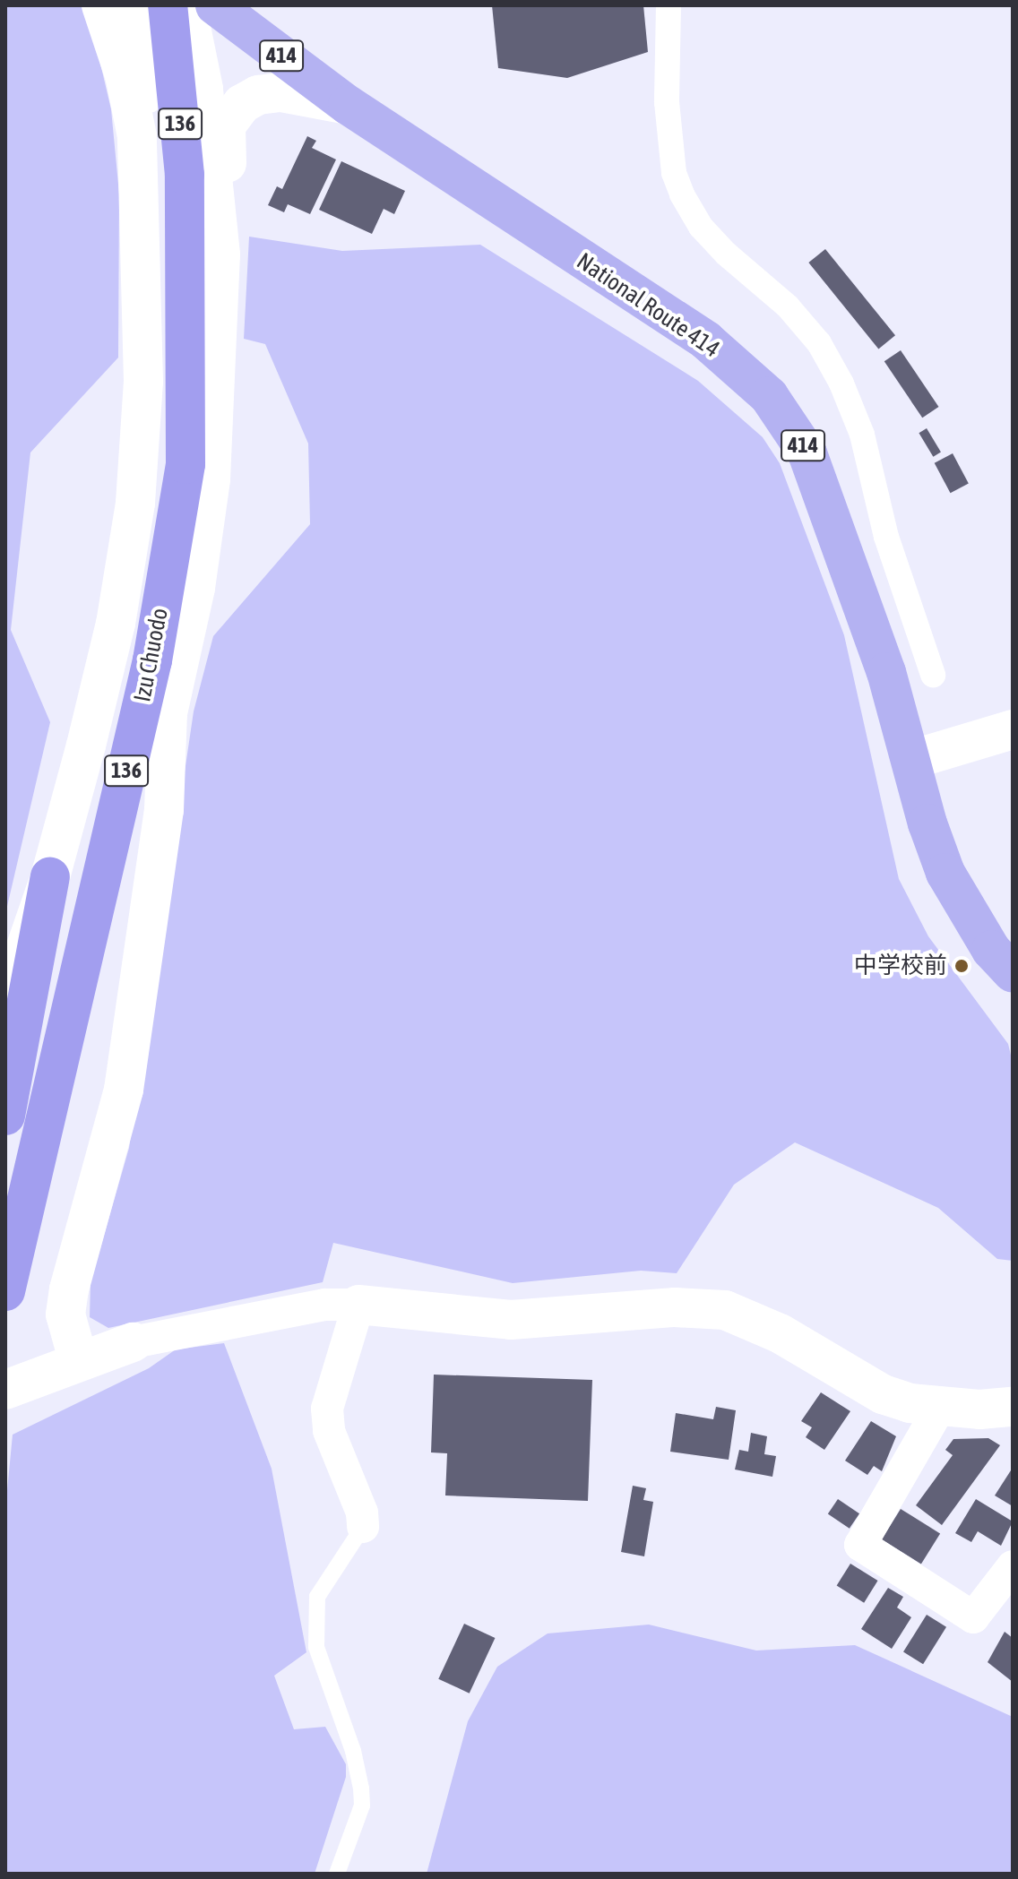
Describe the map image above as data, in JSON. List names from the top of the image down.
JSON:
{
  "streets": {
    "highway": [
      "414",
      "136",
      "National Route 414",
      "Izu Chuodo"
    ]
  },
  "places": ["中学校前"]
}
